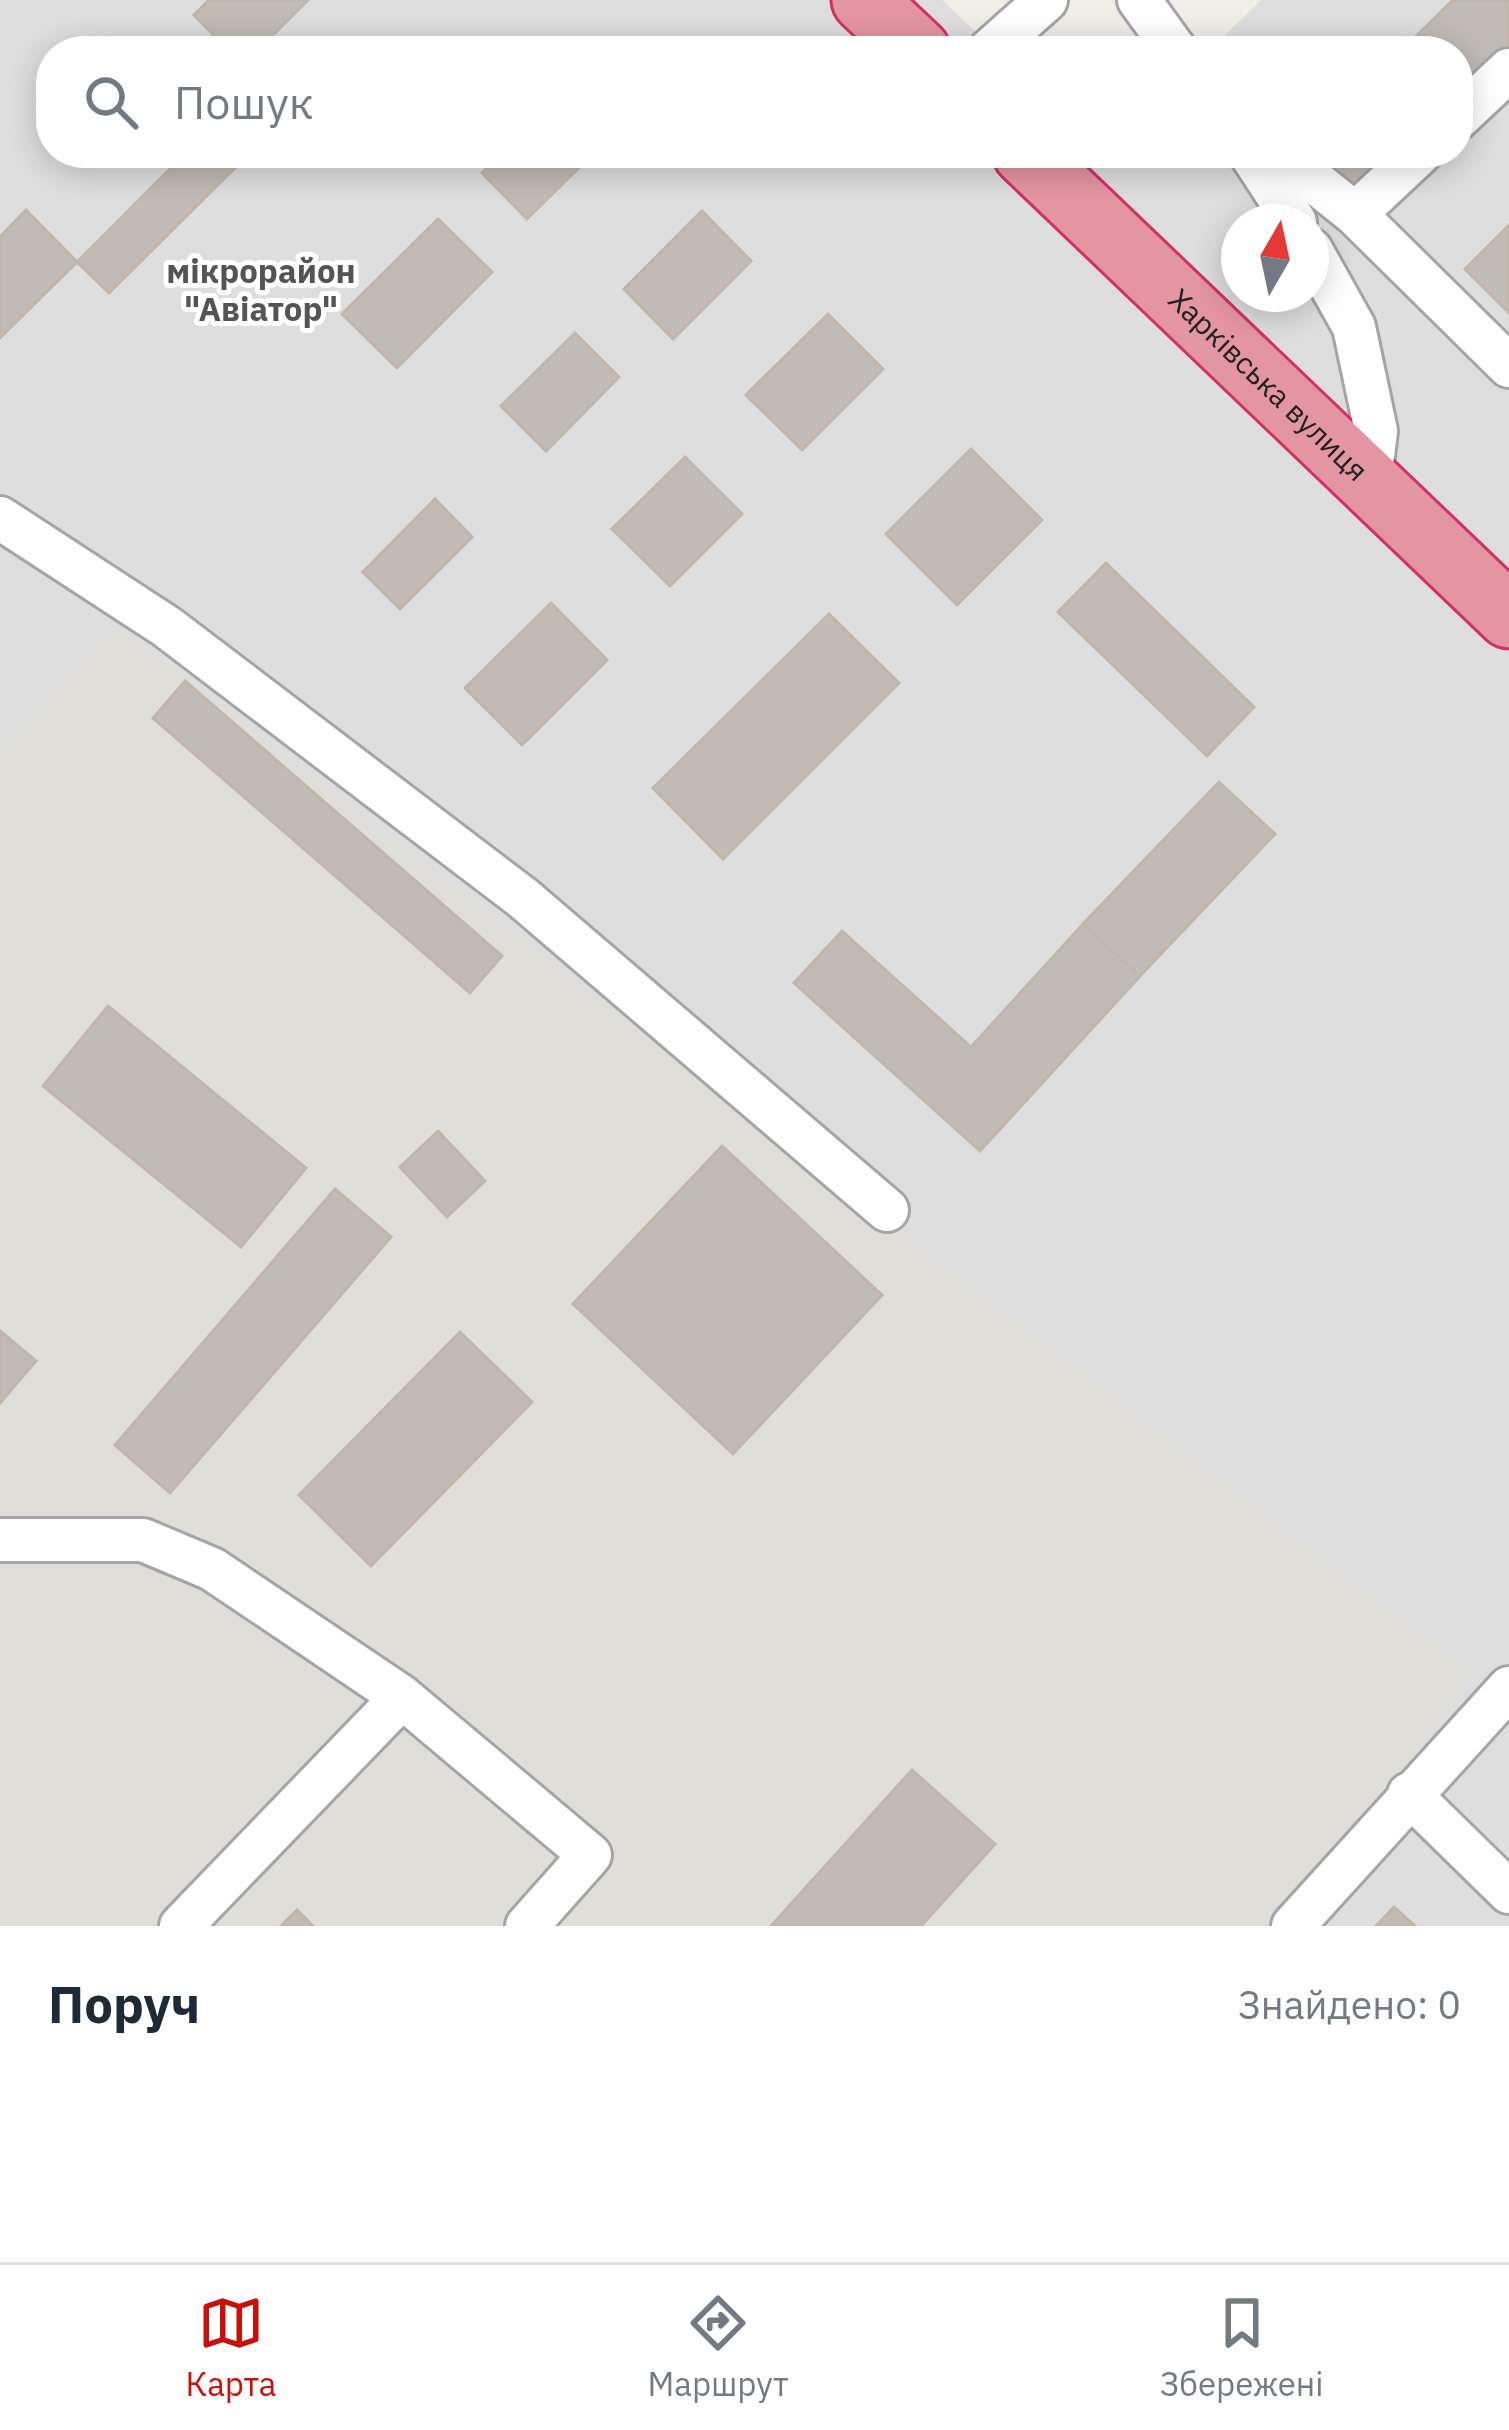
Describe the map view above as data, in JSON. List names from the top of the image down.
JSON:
{
  "streets": {
    "highway": ["Харківська вулиця"]
  },
  "districts": ["мікрорайон \"Авіатор\""],
  "north": "top",
  "page": {
    "search": "Пошук",
    "heading": ["Поруч", "Знайдено: 0"],
    "nav": ["Карта", "Маршрут", "Збережені"]
  }
}
